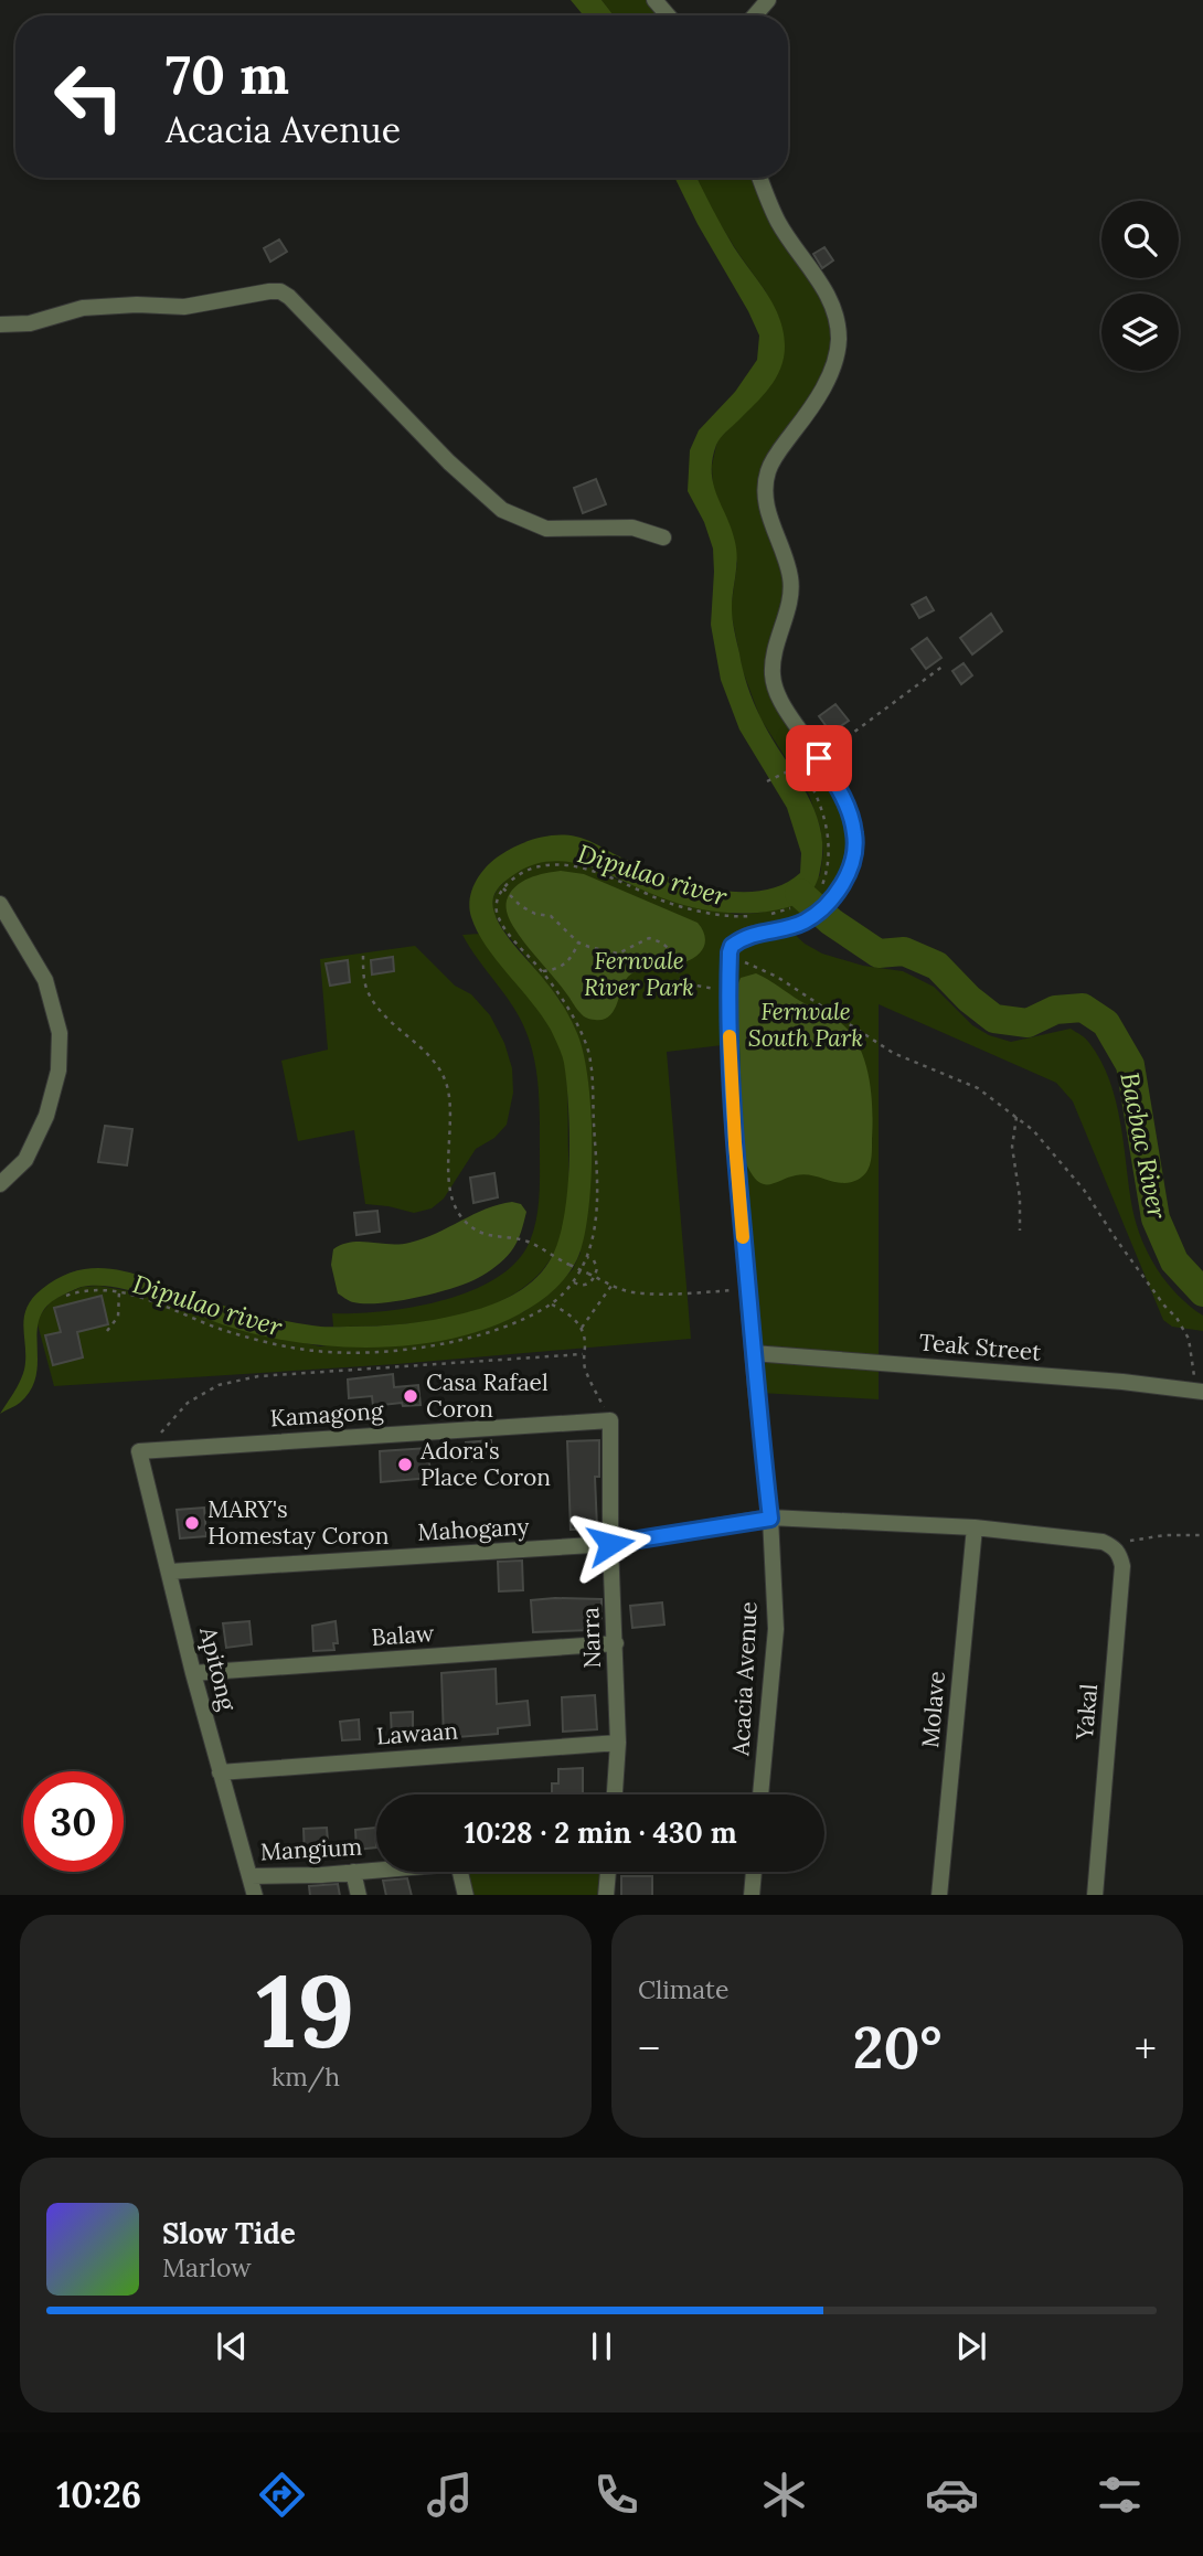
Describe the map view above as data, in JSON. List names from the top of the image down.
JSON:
{
  "streets": {
    "street": [
      "Teak Street",
      "Kamagong",
      "Mahogany",
      "Balaw",
      "Narra",
      "Apitong",
      "Acacia Avenue",
      "Molave",
      "Yakal",
      "Lawaan",
      "Mangium"
    ]
  },
  "crossings": [
    ["Teak Street", "Acacia Avenue"],
    ["Kamagong", "Narra"],
    ["Kamagong", "Apitong"],
    ["Mahogany", "Narra"],
    ["Mahogany", "Apitong"],
    ["Mahogany", "Acacia Avenue"],
    ["Mahogany", "Molave"],
    ["Mahogany", "Yakal"],
    ["Balaw", "Narra"],
    ["Balaw", "Apitong"],
    ["Narra", "Lawaan"],
    ["Apitong", "Lawaan"],
    ["Apitong", "Mangium"]
  ],
  "water": ["Dipulao river", "Bacbac River"],
  "parks": ["Fernvale River Park", "Fernvale South Park"],
  "places": ["Casa Rafael Coron", "Adora's Place Coron", "MARY's Homestay Coron"],
  "page": {
    "turn": ["70 m", "Acacia Avenue"],
    "limit": "30",
    "trip": "10:28 · 2 min · 430 m",
    "tile": [
      ["19", "km/h"],
      "Climate"
    ],
    "heat": ["−", "20°", "+"],
    "song": ["Slow Tide", "Marlow"],
    "tabs": "10:26"
  }
}
